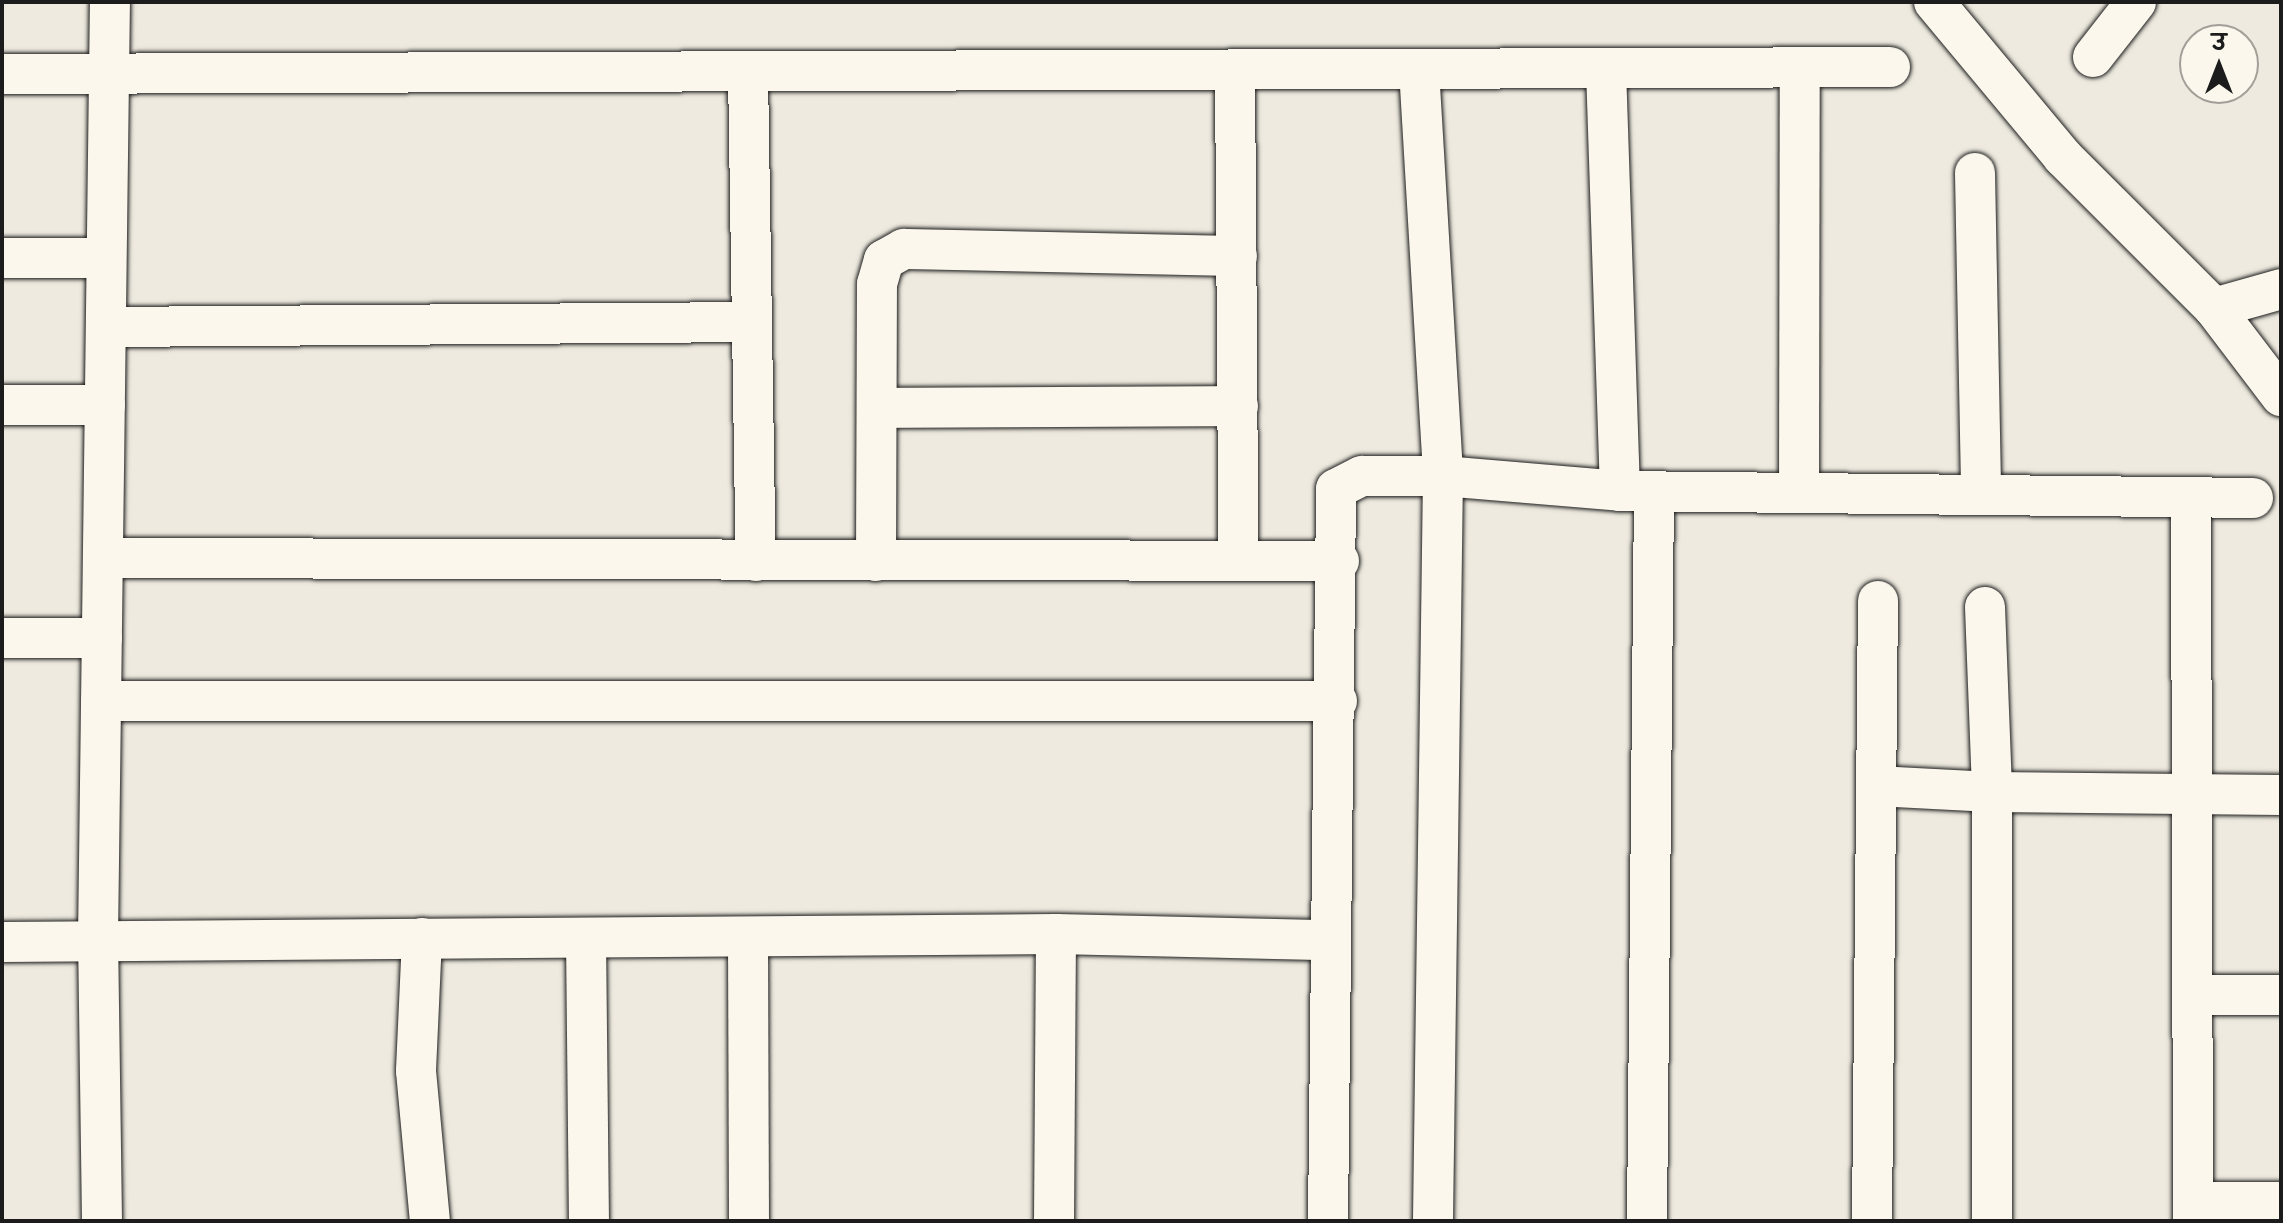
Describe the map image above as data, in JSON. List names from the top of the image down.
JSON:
{
  "north": "top"
}
